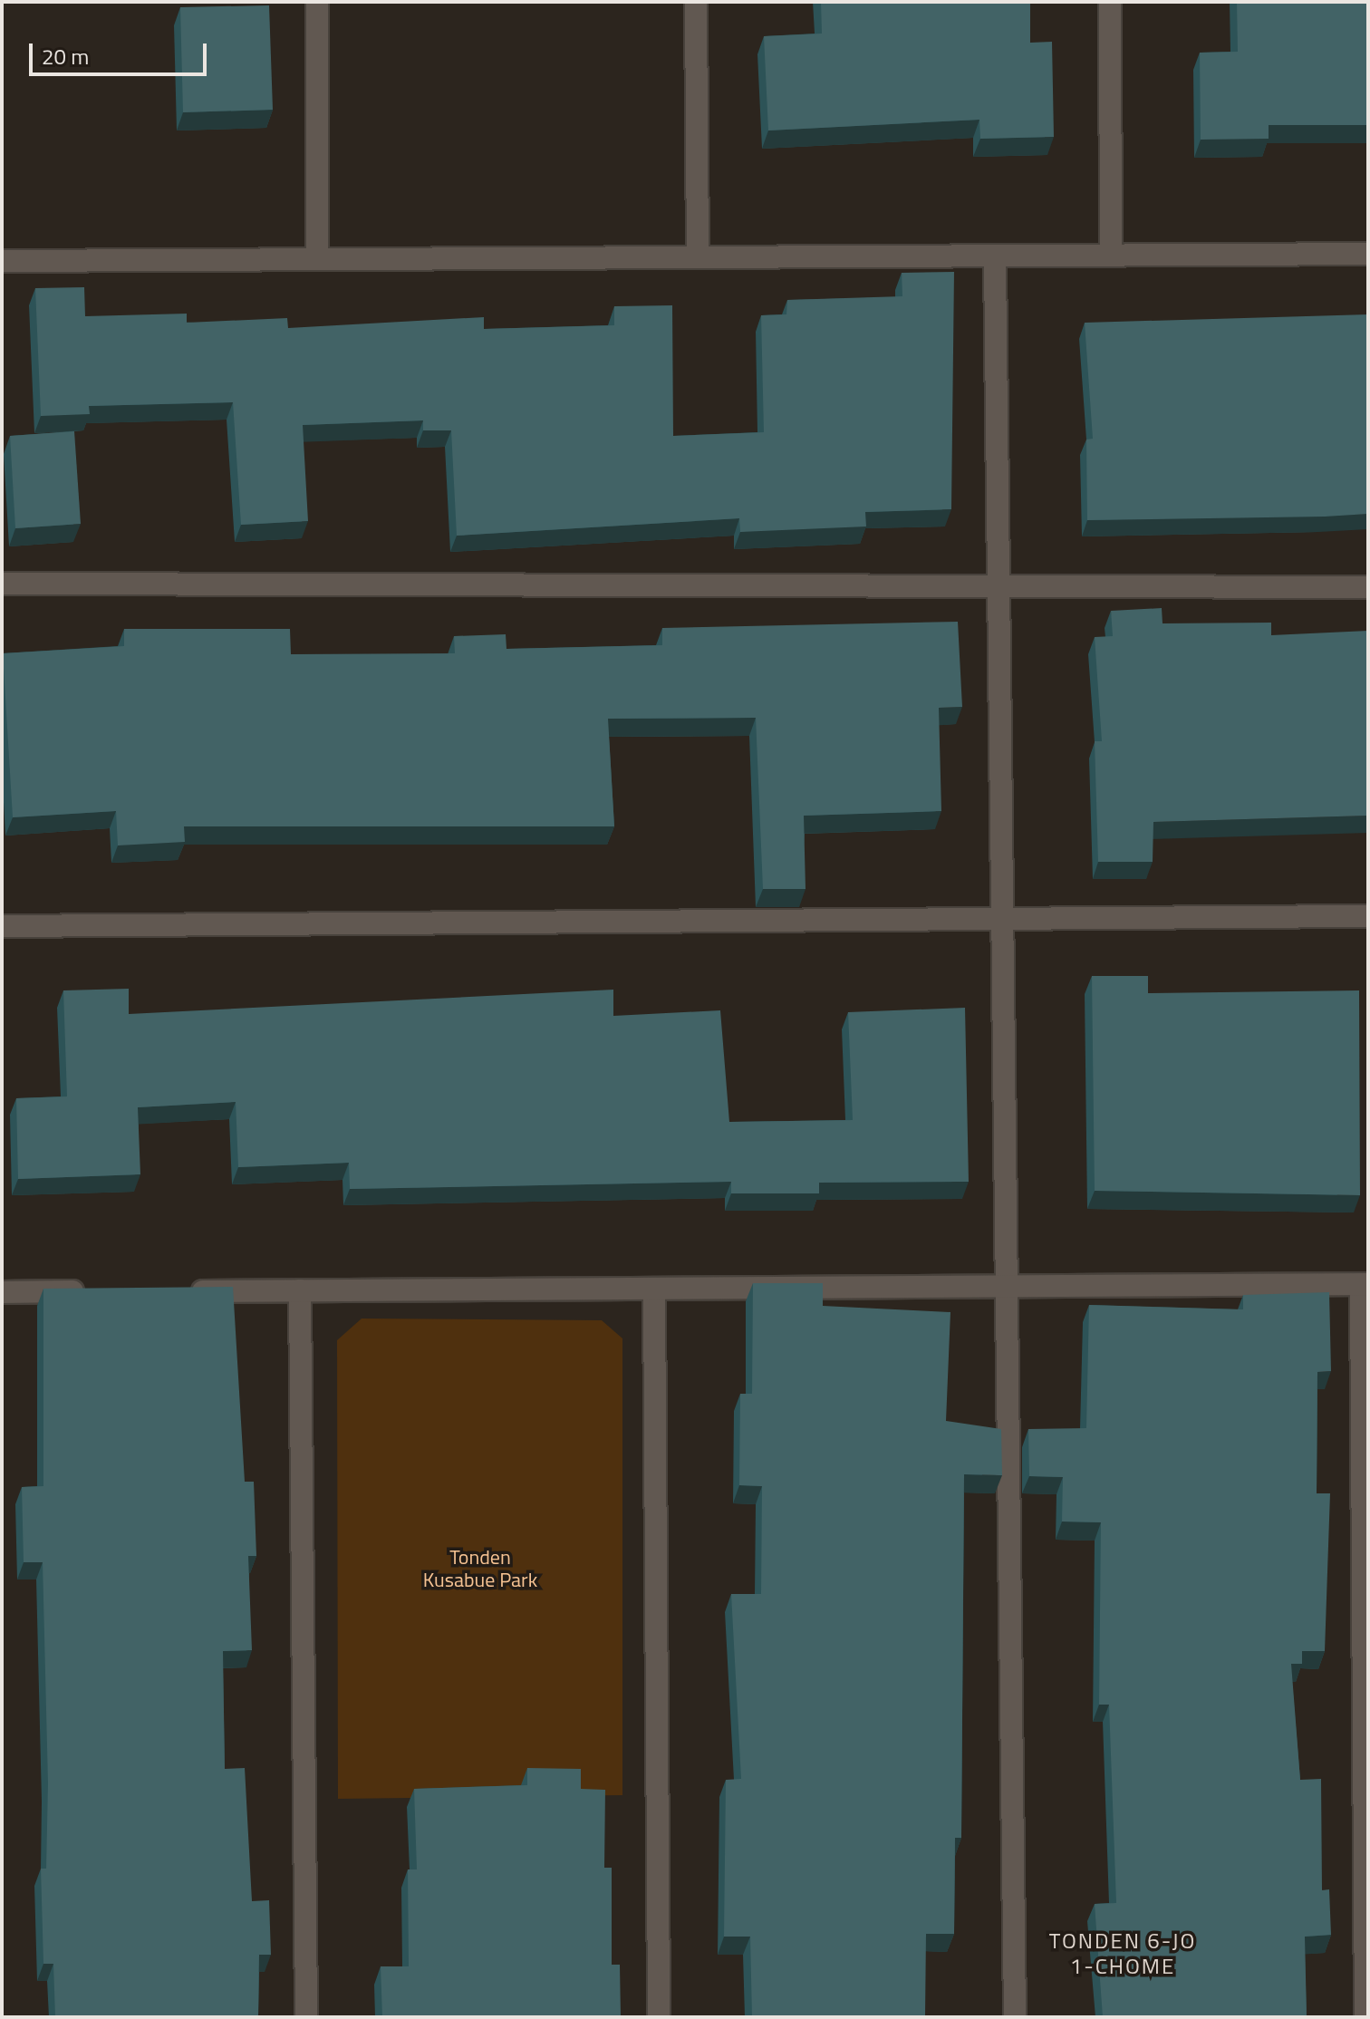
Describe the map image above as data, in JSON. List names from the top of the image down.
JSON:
{
  "districts": ["TONDEN 6-JO 1-CHOME"],
  "parks": ["Tonden Kusabue Park"],
  "scale_bar": "20 m"
}
